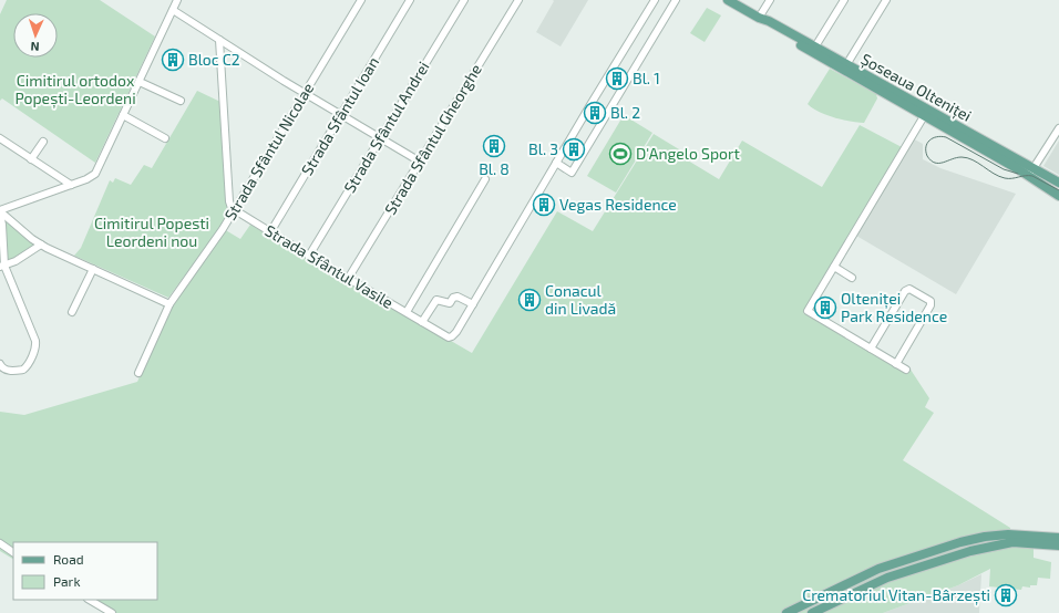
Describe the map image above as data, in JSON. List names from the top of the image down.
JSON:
{
  "streets": {
    "main road": ["Șoseaua Olteniței"],
    "street": [
      "Strada Sfântul Ioan",
      "Strada Sfântul Andrei",
      "Strada Sfântul Gheorghe",
      "Strada Sfântul Nicolae",
      "Strada Sfântul Vasile"
    ]
  },
  "crossings": [
    ["Strada Sfântul Ioan", "Strada Sfântul Vasile"],
    ["Strada Sfântul Andrei", "Strada Sfântul Vasile"],
    ["Strada Sfântul Gheorghe", "Strada Sfântul Vasile"],
    ["Strada Sfântul Nicolae", "Strada Sfântul Vasile"]
  ],
  "parks": ["Cimitirul ortodox Popești-Leordeni", "Cimitirul Popesti Leordeni nou"],
  "places": {
    "building": [
      "Bloc C2",
      "Bl. 1",
      "Bl. 2",
      "Bl. 8",
      "Bl. 3",
      "Vegas Residence",
      "Conacul din Livadă",
      "Olteniței Park Residence",
      "Crematoriul Vitan-Bârzești"
    ],
    "sports": ["D'Angelo Sport"]
  },
  "legend": ["Road", "Park"],
  "north": "bottom"
}
